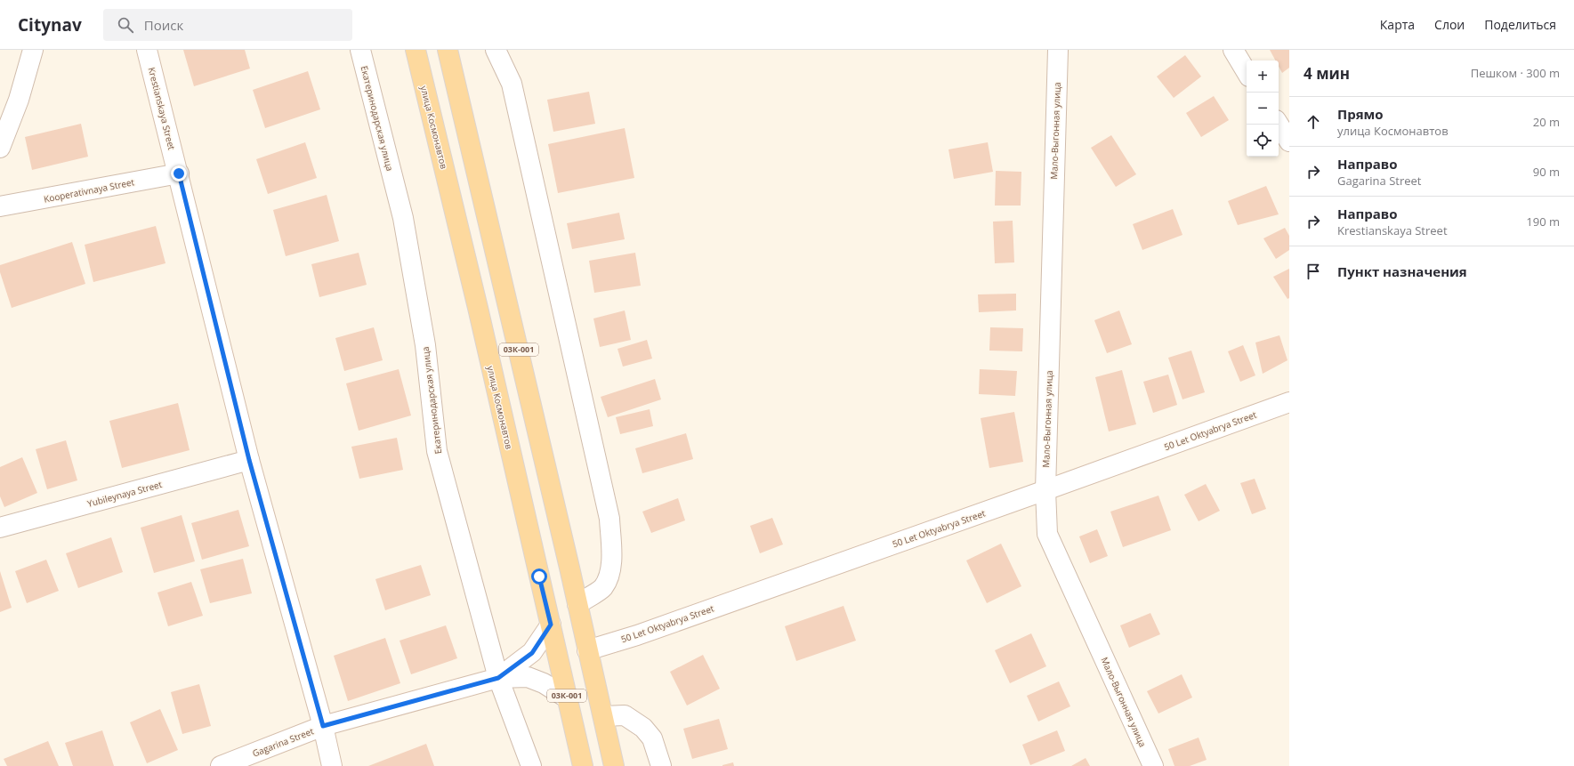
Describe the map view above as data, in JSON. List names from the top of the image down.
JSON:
{
  "streets": {
    "main road": ["улица Космонавтов", "03К-001"],
    "street": [
      "Krestianskaya Street",
      "Екатеринодарская улица",
      "Мало-Выгонная улица",
      "Kooperativnaya Street",
      "50 Let Oktyabrya Street",
      "Yubileynaya Street",
      "Gagarina Street"
    ]
  },
  "crossings": [
    ["Krestianskaya Street", "Kooperativnaya Street"],
    ["Krestianskaya Street", "Yubileynaya Street"],
    ["Krestianskaya Street", "Gagarina Street"],
    ["Екатеринодарская улица", "Gagarina Street"],
    ["улица Космонавтов", "Gagarina Street"],
    ["Мало-Выгонная улица", "50 Let Oktyabrya Street"],
    ["03К-001", "50 Let Oktyabrya Street"]
  ],
  "page": {
    "header": "Citynav",
    "search": "Поиск",
    "nav": ["Карта", "Слои", "Поделиться"],
    "heading": ["4 мин", "Пешком · 300 m"],
    "map_buttons": ["+", "−"],
    "list": [
      ["Прямо", "улица Космонавтов", "20 m"],
      ["Направо", "Gagarina Street", "90 m"],
      ["Направо", "Krestianskaya Street", "190 m"],
      "Пункт назначения"
    ]
  }
}
